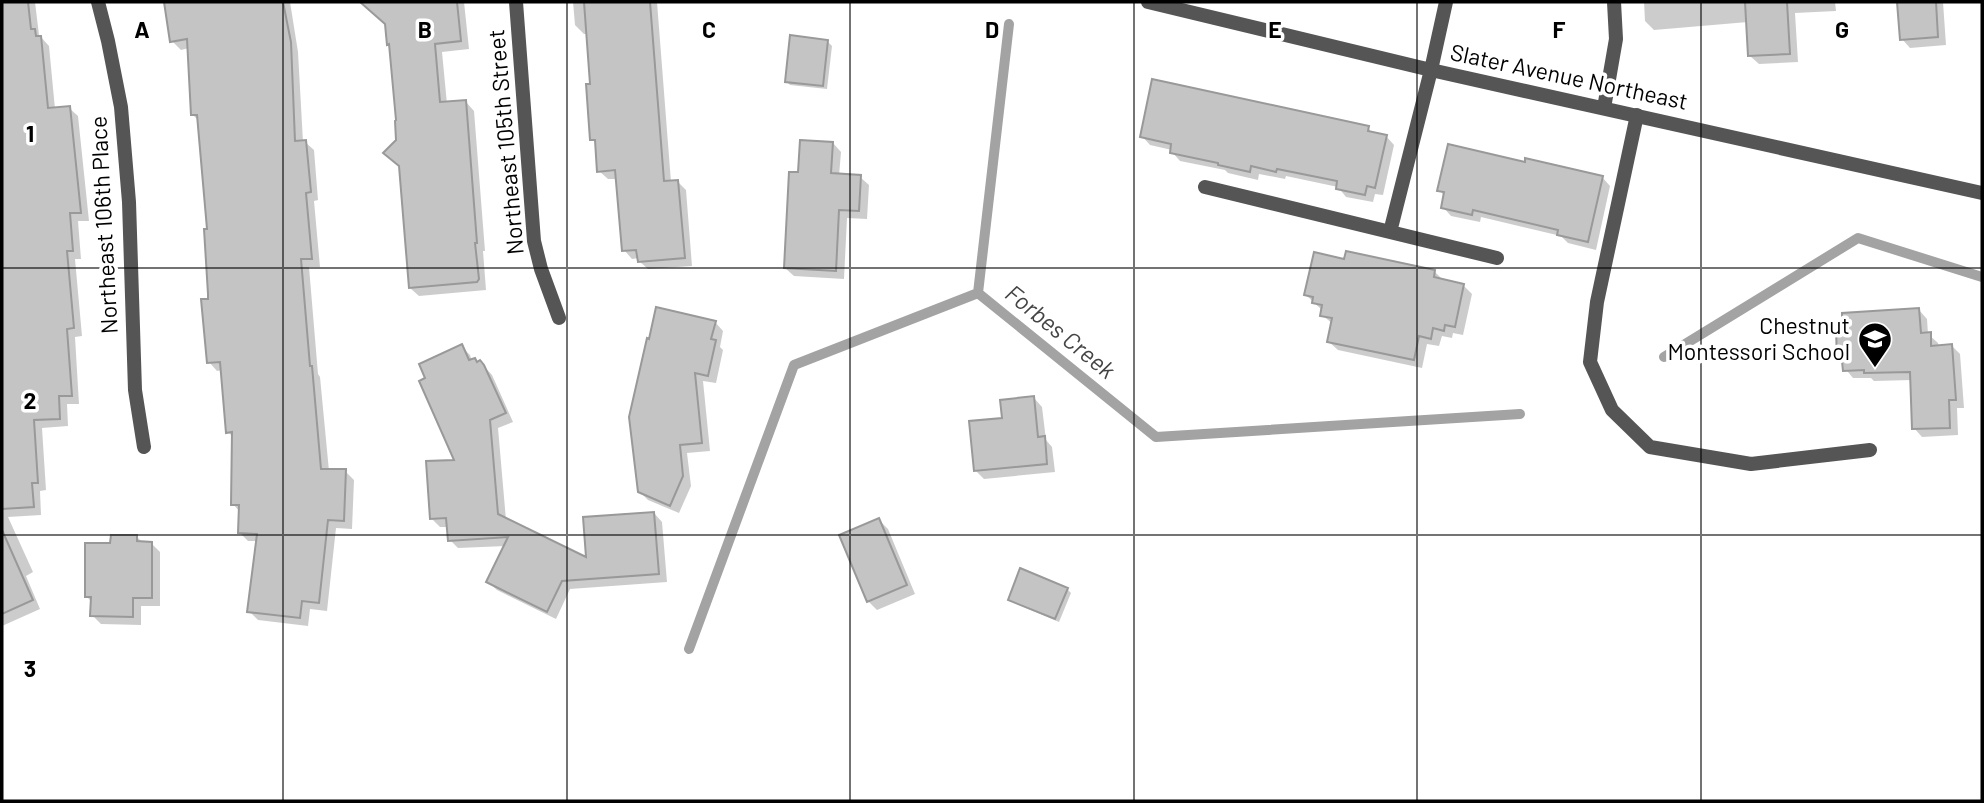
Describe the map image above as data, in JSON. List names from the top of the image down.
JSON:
{
  "streets": {
    "street": ["Slater Avenue Northeast", "Northeast 105th Street", "Northeast 106th Place"]
  },
  "water": ["Forbes Creek"],
  "places": {
    "school or university": ["Chestnut Montessori School"]
  },
  "grid": {
    "columns": [
      "A",
      "B",
      "C",
      "D",
      "E",
      "F",
      "G"
    ],
    "rows": ["1", "2", "3"]
  }
}
